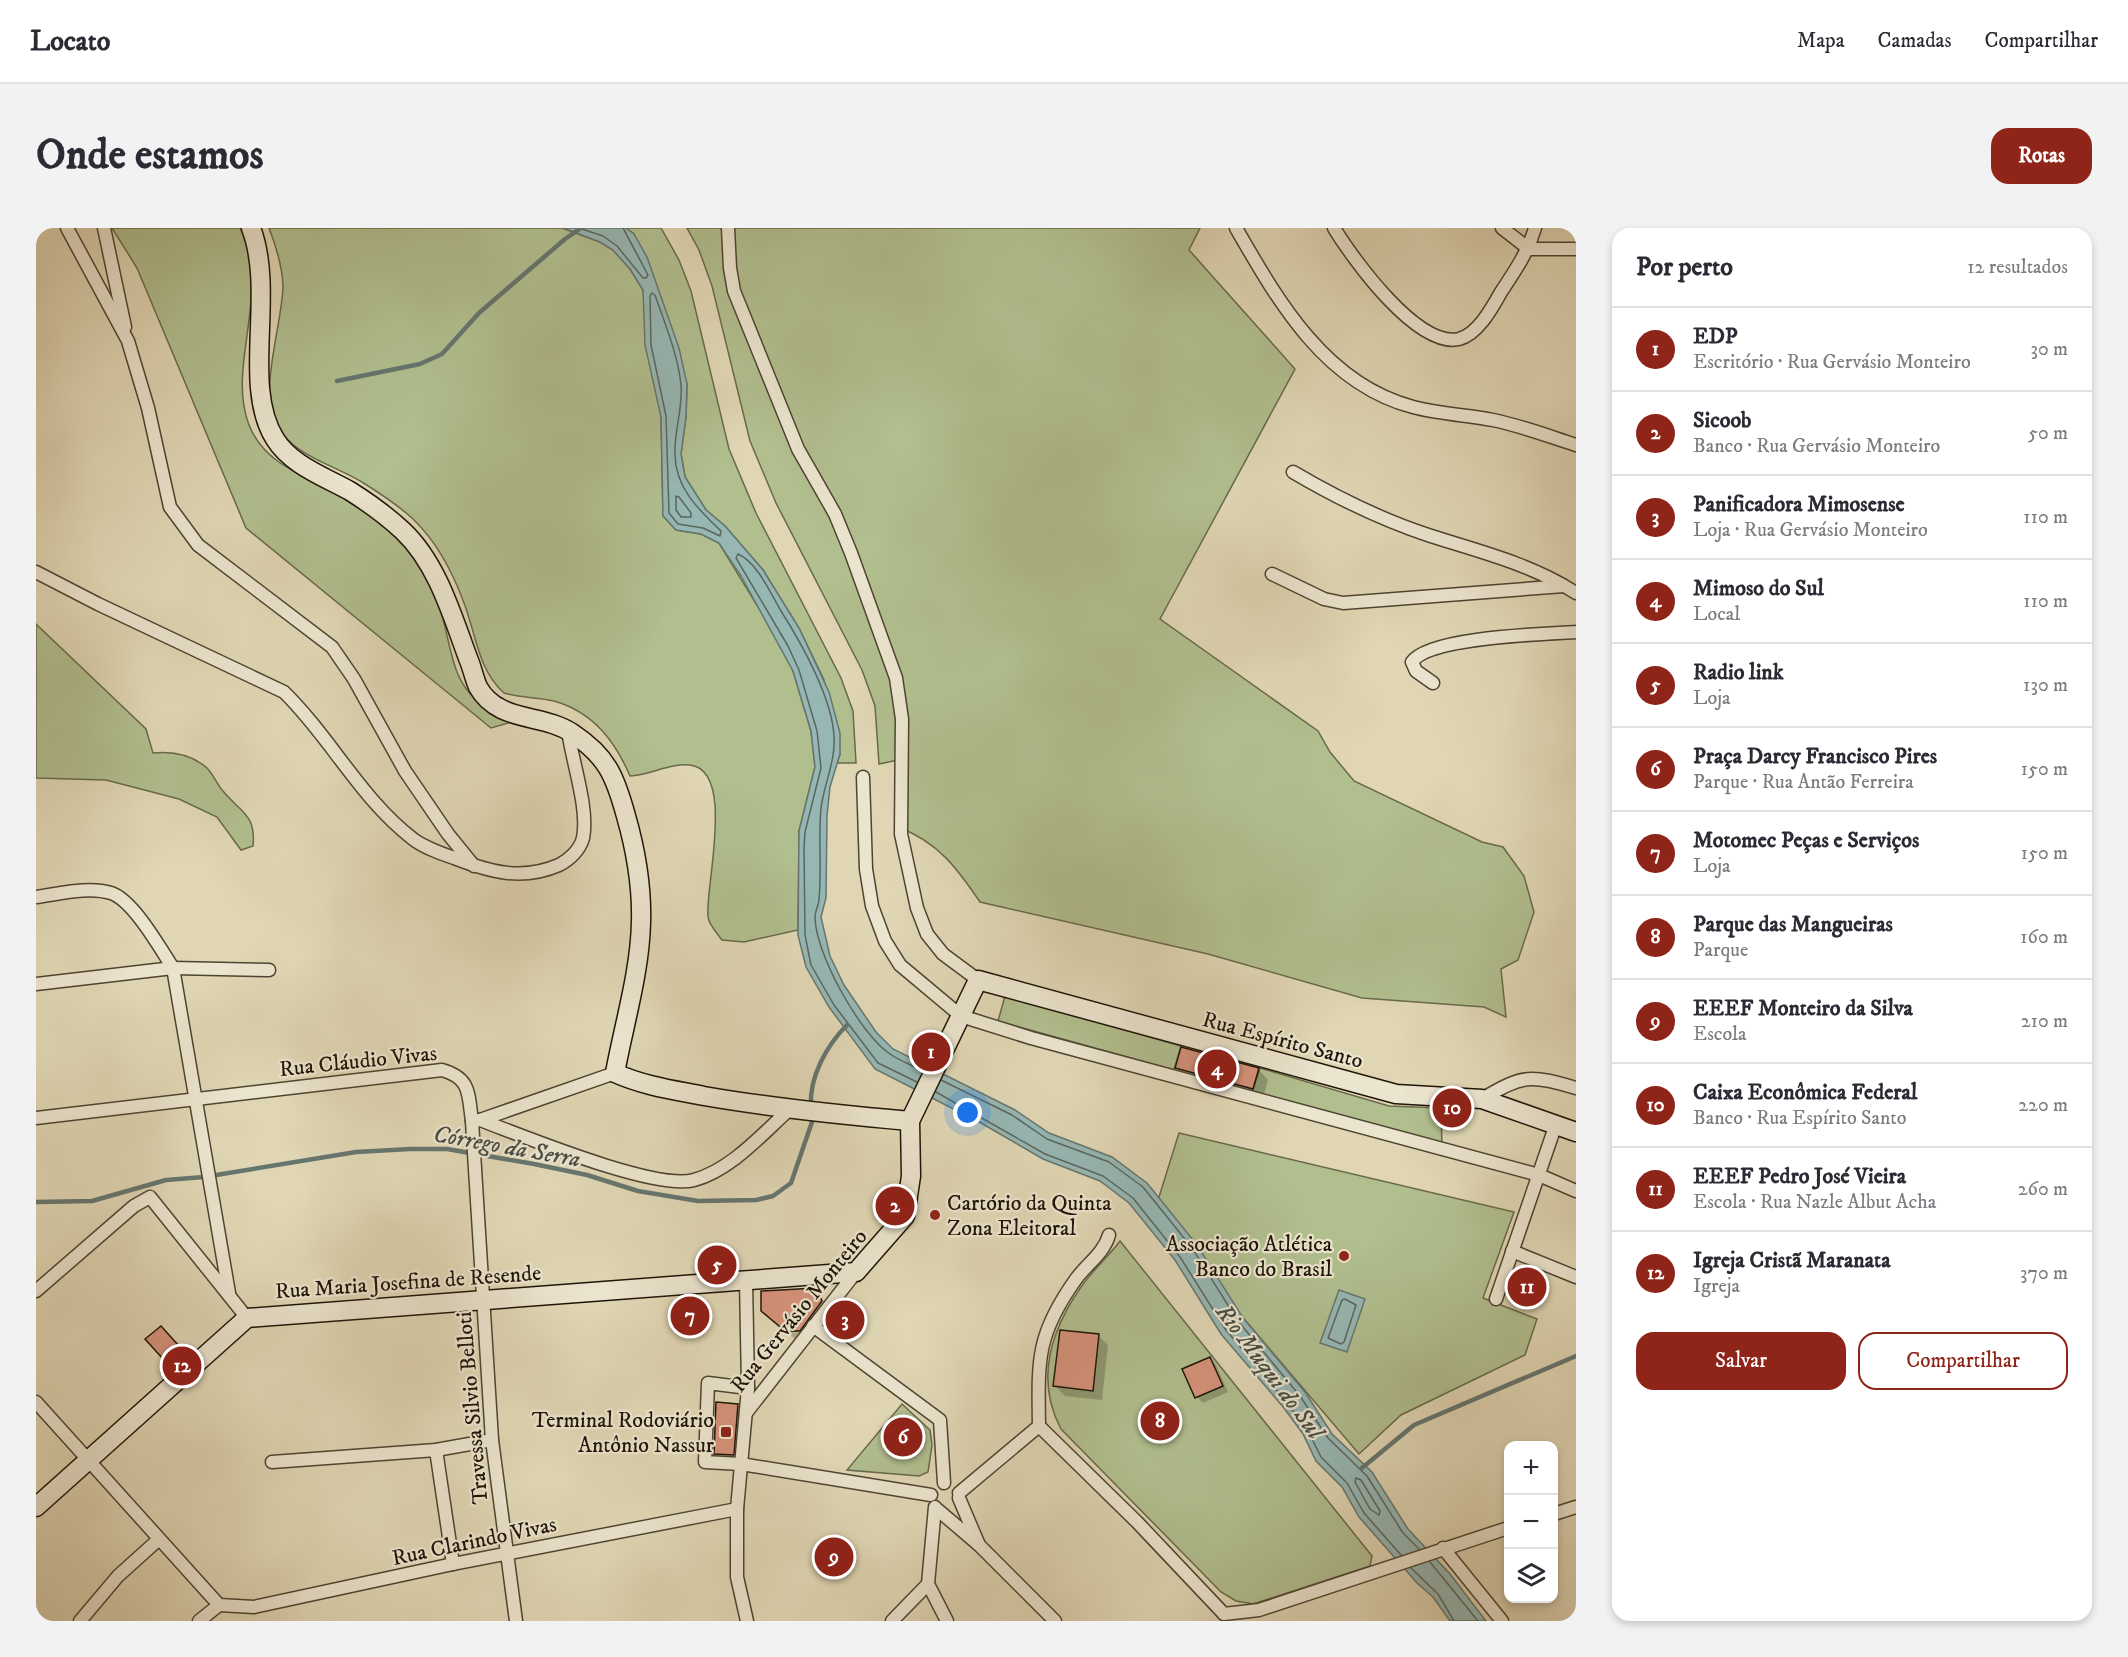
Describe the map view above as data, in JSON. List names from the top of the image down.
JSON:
{
  "streets": {
    "main road": ["Rua Espírito Santo", "Rua Maria Josefina de Resende", "Rua Gervásio Monteiro"],
    "street": ["Rua Cláudio Vivas", "Travessa Silvio Belloti", "Rua Clarindo Vivas"]
  },
  "crossings": [
    ["Rua Cláudio Vivas", "Rua Maria Josefina de Resende"],
    ["Rua Cláudio Vivas", "Travessa Silvio Belloti"],
    ["Rua Maria Josefina de Resende", "Rua Gervásio Monteiro"],
    ["Rua Maria Josefina de Resende", "Travessa Silvio Belloti"],
    ["Travessa Silvio Belloti", "Rua Clarindo Vivas"]
  ],
  "water": ["Córrego da Serra", "Rio Muqui do Sul"],
  "places": {
    "other": ["Cartório da Quinta Zona Eleitoral", "Associação Atlética Banco do Brasil"],
    "transit": ["Terminal Rodoviário Antônio Nassur"]
  },
  "page": {
    "header": "Locato",
    "nav": ["Mapa", "Camadas", "Compartilhar"],
    "buttons": [
      "Rotas",
      ["Salvar", "Compartilhar"]
    ],
    "title": "Onde estamos",
    "heading": ["Por perto", "12 resultados"],
    "list": [
      {
        "mark": "1",
        "name": "EDP",
        "note": "Escritório · Rua Gervásio Monteiro",
        "value": "30 m"
      },
      {
        "mark": "2",
        "name": "Sicoob",
        "note": "Banco · Rua Gervásio Monteiro",
        "value": "50 m"
      },
      {
        "mark": "3",
        "name": "Panificadora Mimosense",
        "note": "Loja · Rua Gervásio Monteiro",
        "value": "110 m"
      },
      {
        "mark": "4",
        "name": "Mimoso do Sul",
        "note": "Local",
        "value": "110 m"
      },
      {
        "mark": "5",
        "name": "Radio link",
        "note": "Loja",
        "value": "130 m"
      },
      {
        "mark": "6",
        "name": "Praça Darcy Francisco Pires",
        "note": "Parque · Rua Antão Ferreira",
        "value": "150 m"
      },
      {
        "mark": "7",
        "name": "Motomec Peças e Serviços",
        "note": "Loja",
        "value": "150 m"
      },
      {
        "mark": "8",
        "name": "Parque das Mangueiras",
        "note": "Parque",
        "value": "160 m"
      },
      {
        "mark": "9",
        "name": "EEEF Monteiro da Silva",
        "note": "Escola",
        "value": "210 m"
      },
      {
        "mark": "10",
        "name": "Caixa Econômica Federal",
        "note": "Banco · Rua Espírito Santo",
        "value": "220 m"
      },
      {
        "mark": "11",
        "name": "EEEF Pedro José Vieira",
        "note": "Escola · Rua Nazle Albut Acha",
        "value": "260 m"
      },
      {
        "mark": "12",
        "name": "Igreja Cristã Maranata",
        "note": "Igreja",
        "value": "370 m"
      }
    ],
    "pins": [
      "1",
      "4",
      "10",
      "2",
      "5",
      "11",
      "7",
      "3",
      "12",
      "8",
      "6",
      "9"
    ],
    "map_buttons": ["+", "−"]
  }
}
